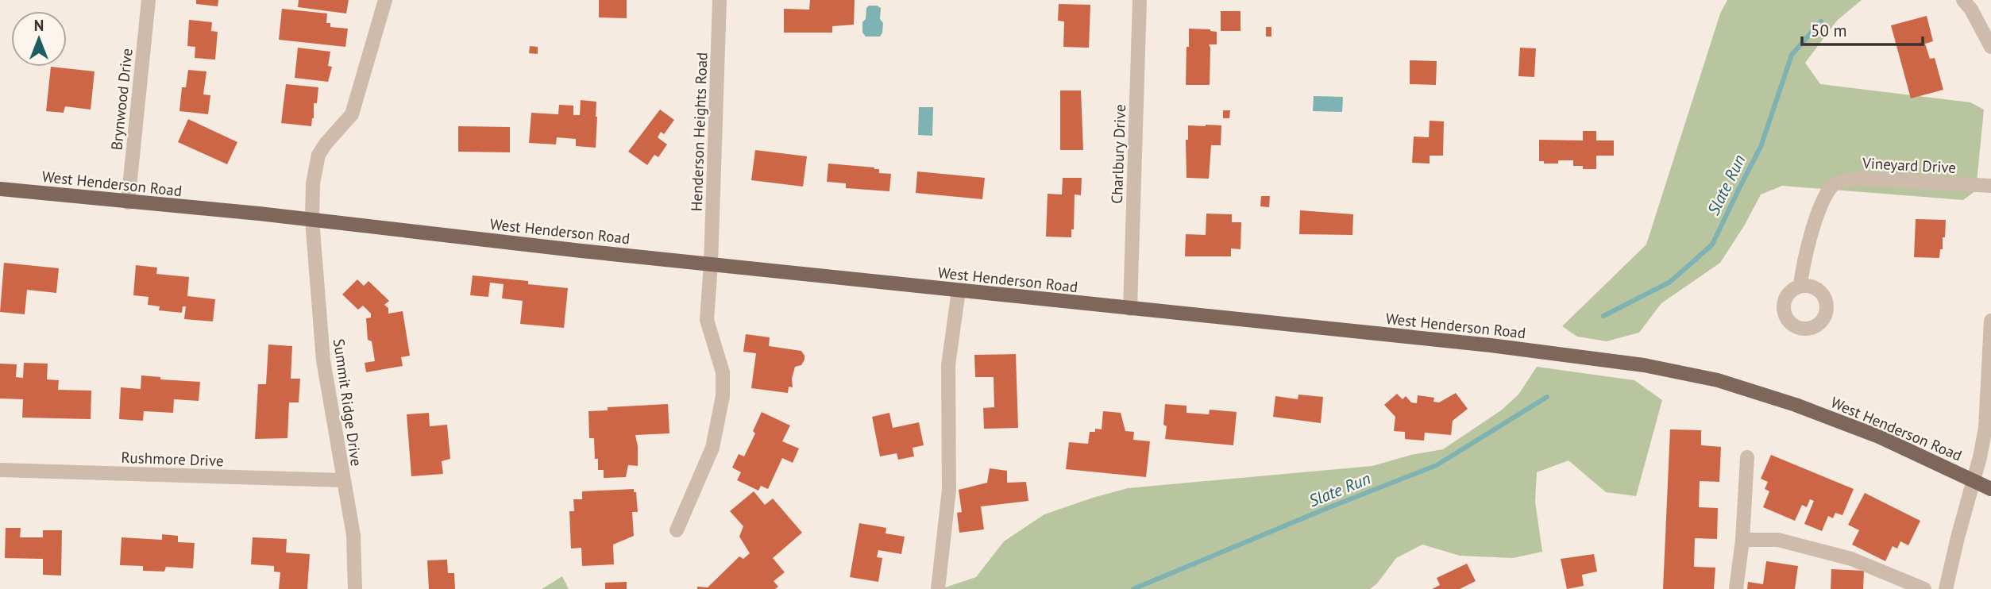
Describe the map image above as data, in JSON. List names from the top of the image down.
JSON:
{
  "streets": {
    "main road": ["West Henderson Road"],
    "street": [
      "Brynwood Drive",
      "Henderson Heights Road",
      "Charlbury Drive",
      "Vineyard Drive",
      "Summit Ridge Drive",
      "Rushmore Drive"
    ]
  },
  "crossings": [
    ["Brynwood Drive", "West Henderson Road"],
    ["Henderson Heights Road", "West Henderson Road"],
    ["Charlbury Drive", "West Henderson Road"],
    ["West Henderson Road", "Summit Ridge Drive"],
    ["Summit Ridge Drive", "Rushmore Drive"]
  ],
  "water": ["Slate Run"],
  "scale_bar": "50 m",
  "north": "top"
}
